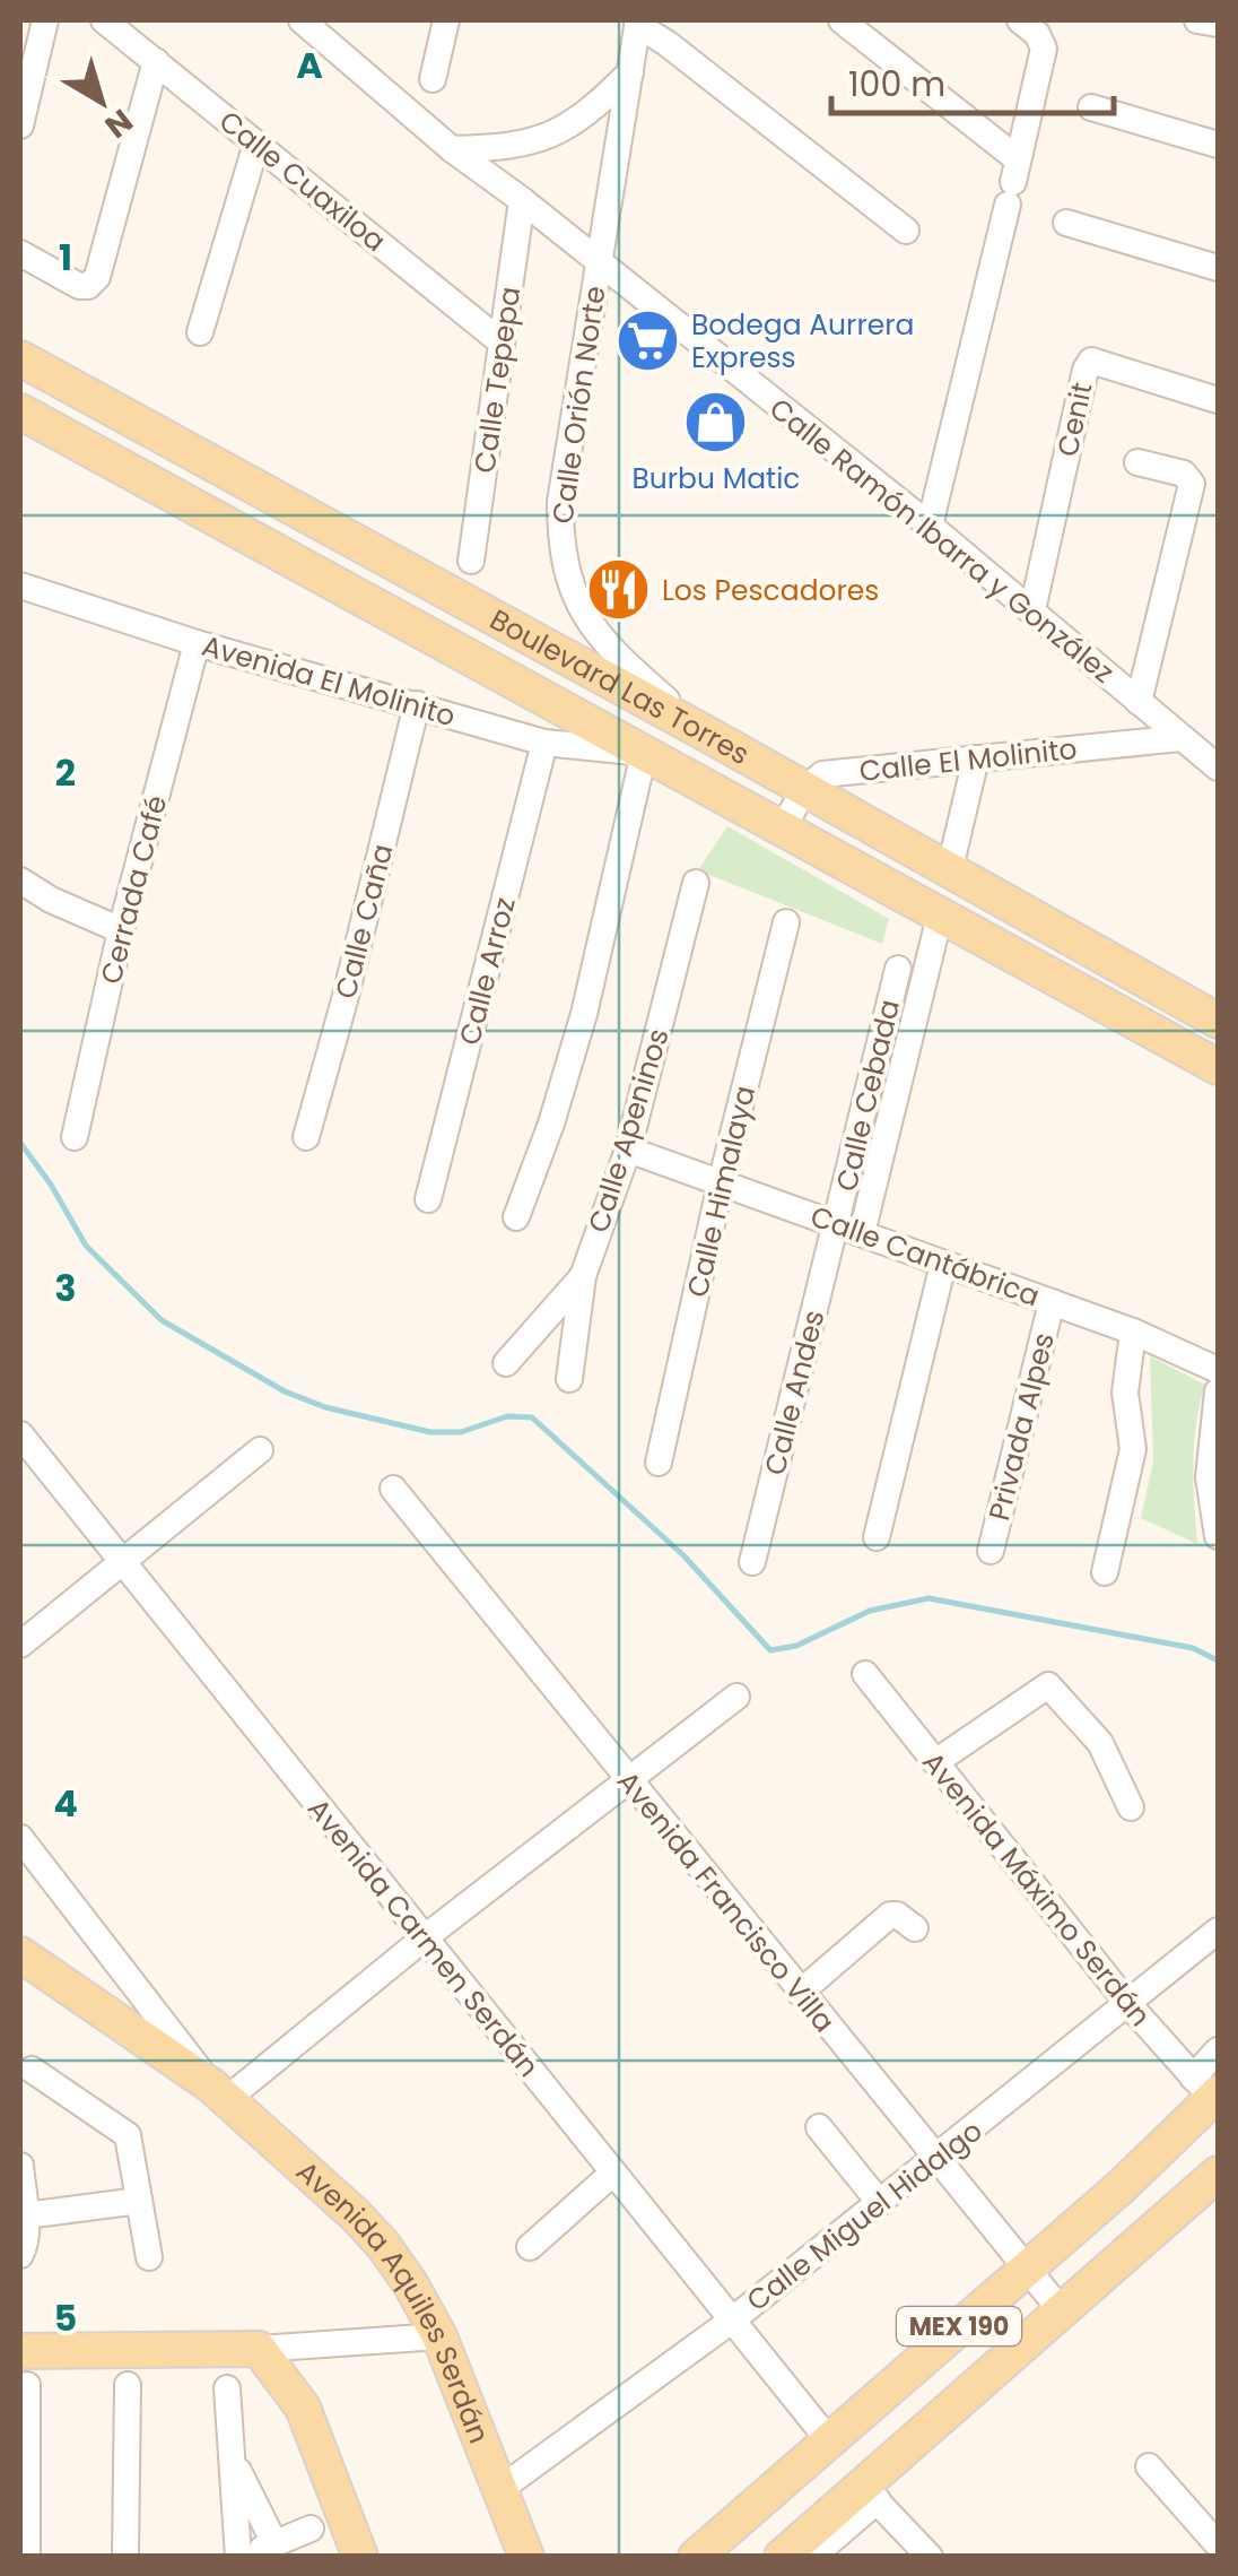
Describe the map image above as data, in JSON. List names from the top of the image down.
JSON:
{
  "streets": {
    "main road": ["Boulevard Las Torres", "Avenida Aquiles Serdán", "MEX 190"],
    "street": [
      "Calle Cuaxiloa",
      "Calle Tepepa",
      "Calle Orión Norte",
      "Cenit",
      "Calle Ramón Ibarra y González",
      "Avenida El Molinito",
      "Calle El Molinito",
      "Cerrada Café",
      "Calle Caña",
      "Calle Arroz",
      "Calle Cebada",
      "Calle Apeninos",
      "Calle Himalaya",
      "Calle Cantábrica",
      "Calle Andes",
      "Privada Alpes",
      "Avenida Máximo Serdán",
      "Avenida Francisco Villa",
      "Avenida Carmen Serdán",
      "Calle Miguel Hidalgo"
    ]
  },
  "crossings": [
    ["Calle Cuaxiloa", "Calle Tepepa"],
    ["Calle Tepepa", "Calle Ramón Ibarra y González"],
    ["Calle Orión Norte", "Calle Ramón Ibarra y González"],
    ["Calle Orión Norte", "Boulevard Las Torres"],
    ["Cenit", "Calle Ramón Ibarra y González"],
    ["Calle Ramón Ibarra y González", "Calle El Molinito"],
    ["Avenida El Molinito", "Boulevard Las Torres"],
    ["Avenida El Molinito", "Cerrada Café"],
    ["Avenida El Molinito", "Calle Caña"],
    ["Avenida El Molinito", "Calle Arroz"],
    ["Boulevard Las Torres", "Calle El Molinito"],
    ["Calle Cebada", "Calle Cantábrica"],
    ["Calle Cebada", "Calle Andes"],
    ["Calle Apeninos", "Calle Cantábrica"],
    ["Calle Himalaya", "Calle Cantábrica"],
    ["Calle Cantábrica", "Calle Andes"],
    ["Calle Cantábrica", "Privada Alpes"],
    ["Avenida Máximo Serdán", "Calle Miguel Hidalgo"],
    ["Avenida Máximo Serdán", "MEX 190"],
    ["Avenida Francisco Villa", "Calle Miguel Hidalgo"],
    ["Avenida Francisco Villa", "MEX 190"],
    ["Avenida Carmen Serdán", "Calle Miguel Hidalgo"],
    ["Avenida Carmen Serdán", "MEX 190"],
    ["Calle Miguel Hidalgo", "Avenida Aquiles Serdán"]
  ],
  "places": {
    "supermarket": ["Bodega Aurrera Express"],
    "shop": ["Burbu Matic"],
    "restaurant": ["Los Pescadores"]
  },
  "scale_bar": "100 m",
  "north": "bottom right",
  "grid": {
    "columns": ["A"],
    "rows": [
      "1",
      "2",
      "3",
      "4",
      "5"
    ]
  }
}
